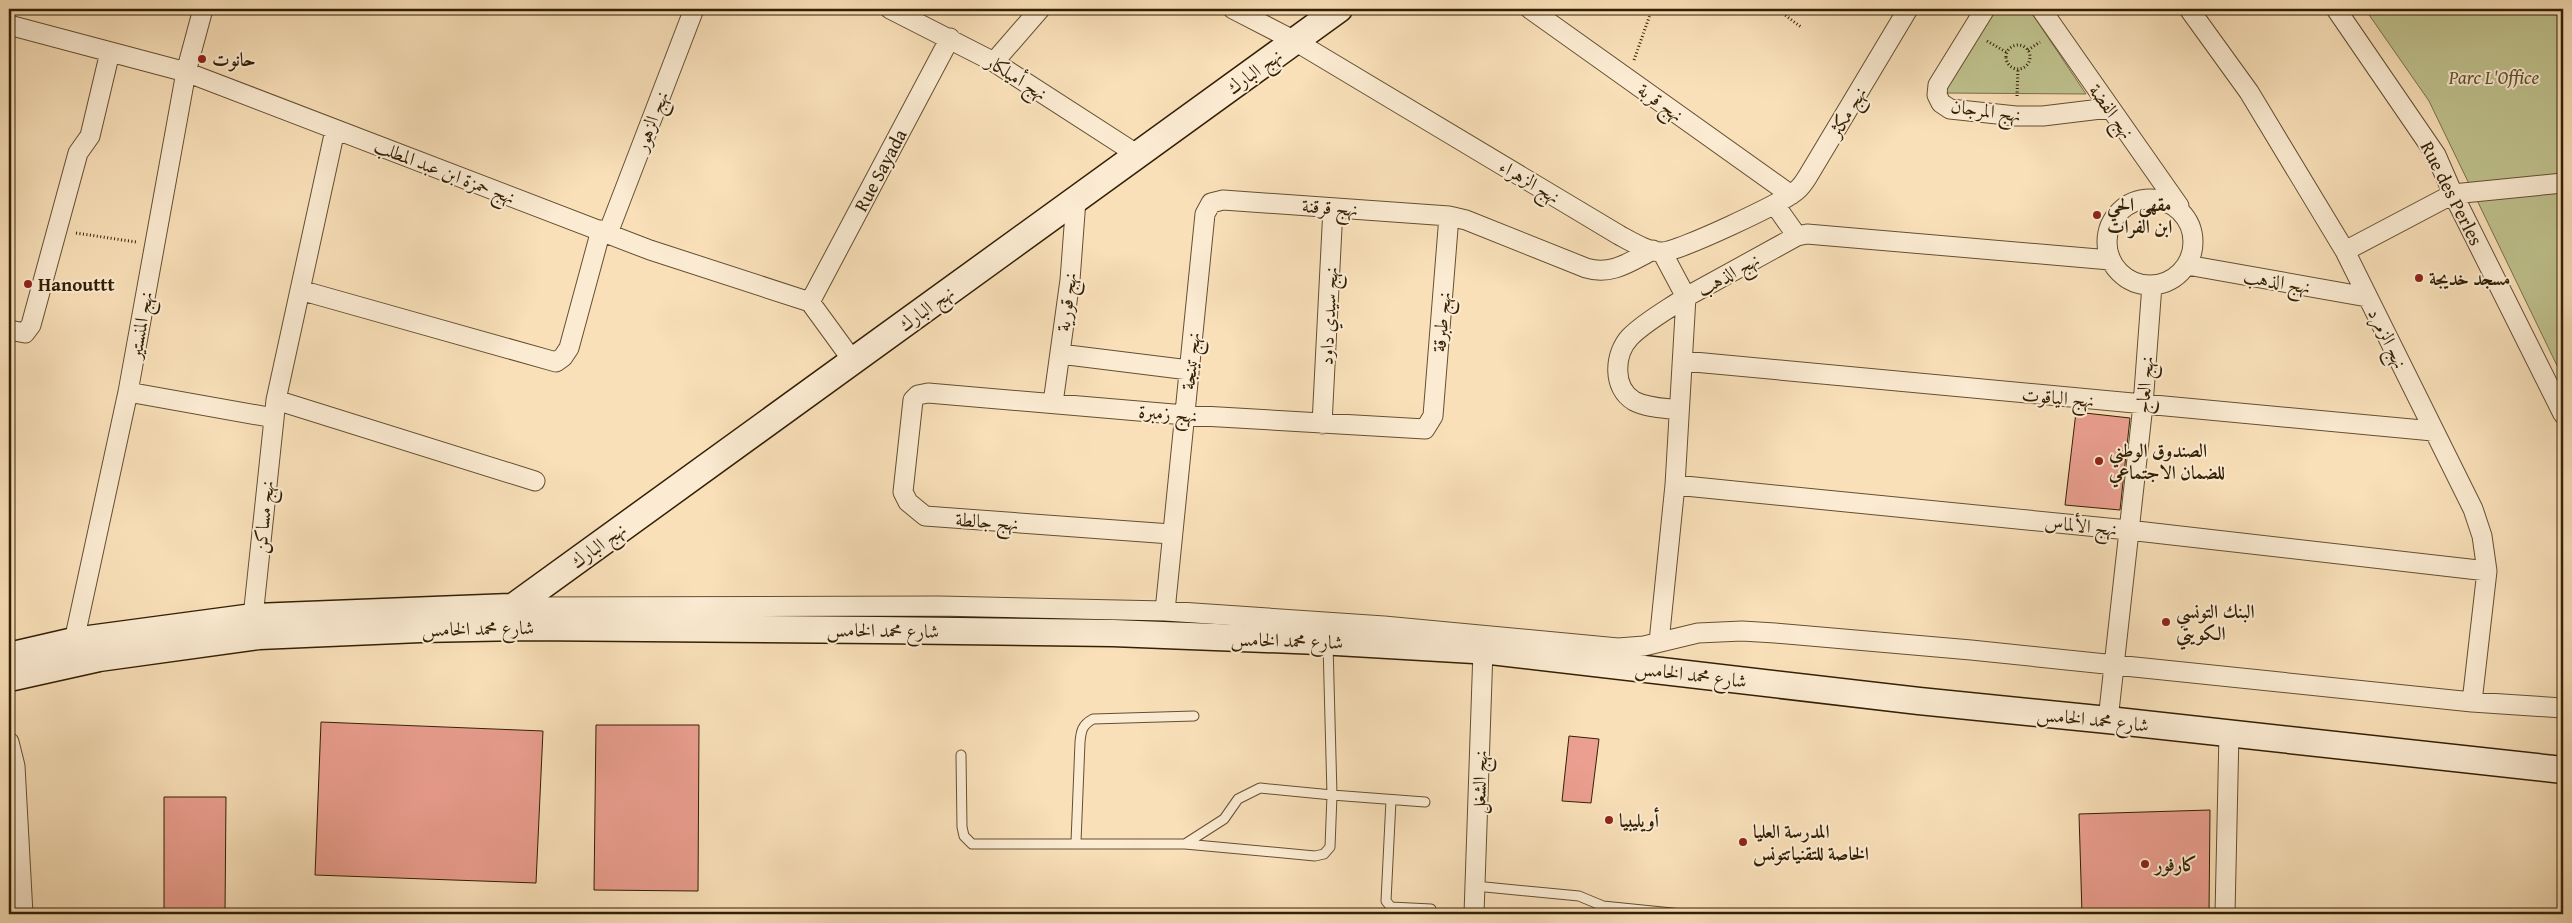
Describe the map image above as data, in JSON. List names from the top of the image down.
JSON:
{
  "streets": {
    "main road": ["نهج البارك", "شارع محمد الخامس"],
    "street": [
      "نهج أميلكار",
      "نهج قربة",
      "نهج المرجان",
      "نهج الفضة",
      "نهج مكثر",
      "نهج الزهور",
      "Rue Sayada",
      "نهج حمزة ابن عبد المطلب",
      "نهج الزهراء",
      "Rue des Perles",
      "نهج قرقنة",
      "نهج الذهب",
      "نهج قورية",
      "نهج سيدي داود",
      "نهج طبرقة",
      "نهج المنستير",
      "نهج الزمرد",
      "نهج تينجة",
      "نهج العاج",
      "نهج الياقوت",
      "نهج زمبرة",
      "نهج مساكن",
      "نهج جالطة",
      "نهج الألماس",
      "نهج الشغل"
    ]
  },
  "crossings": [
    ["نهج البارك", "نهج أميلكار"],
    ["نهج البارك", "نهج الزهراء"],
    ["نهج البارك", "نهج قورية"],
    ["نهج أميلكار", "Rue Sayada"],
    ["نهج قربة", "نهج مكثر"],
    ["نهج قربة", "نهج الذهب"],
    ["نهج المرجان", "نهج الفضة"],
    ["نهج الفضة", "نهج الذهب"],
    ["نهج الفضة", "نهج العاج"],
    ["نهج الزهور", "نهج حمزة ابن عبد المطلب"],
    ["نهج الزهور", "نهج مساكن"],
    ["Rue Sayada", "نهج حمزة ابن عبد المطلب"],
    ["نهج حمزة ابن عبد المطلب", "نهج المنستير"],
    ["نهج حمزة ابن عبد المطلب", "نهج مساكن"],
    ["نهج الزهراء", "نهج قرقنة"],
    ["نهج قرقنة", "نهج سيدي داود"],
    ["نهج قرقنة", "نهج طبرقة"],
    ["نهج قرقنة", "نهج تينجة"],
    ["نهج الذهب", "نهج الزمرد"],
    ["نهج الذهب", "نهج العاج"],
    ["نهج الذهب", "نهج الياقوت"],
    ["نهج الذهب", "نهج الألماس"],
    ["نهج قورية", "نهج زمبرة"],
    ["نهج سيدي داود", "نهج زمبرة"],
    ["نهج طبرقة", "نهج زمبرة"],
    ["نهج الزمرد", "نهج الياقوت"],
    ["نهج الزمرد", "نهج الألماس"],
    ["نهج تينجة", "نهج زمبرة"],
    ["نهج تينجة", "نهج جالطة"],
    ["نهج العاج", "نهج الياقوت"],
    ["نهج العاج", "نهج الألماس"],
    ["نهج العاج", "شارع محمد الخامس"],
    ["نهج زمبرة", "نهج جالطة"],
    ["شارع محمد الخامس", "نهج الشغل"]
  ],
  "parks": ["Parc L'Office"],
  "places": [
    "حانوت",
    "مقهى الحي ابن الفرات",
    "مسجد خديجة",
    "Hanouttt",
    "الصندوق الوطني للضمان الاجتماعي",
    "البنك التونسي الكويتي",
    "أويليبيا",
    "المدرسة العليا الخاصة للتقنياتتونس",
    "كارفور"
  ]
}
